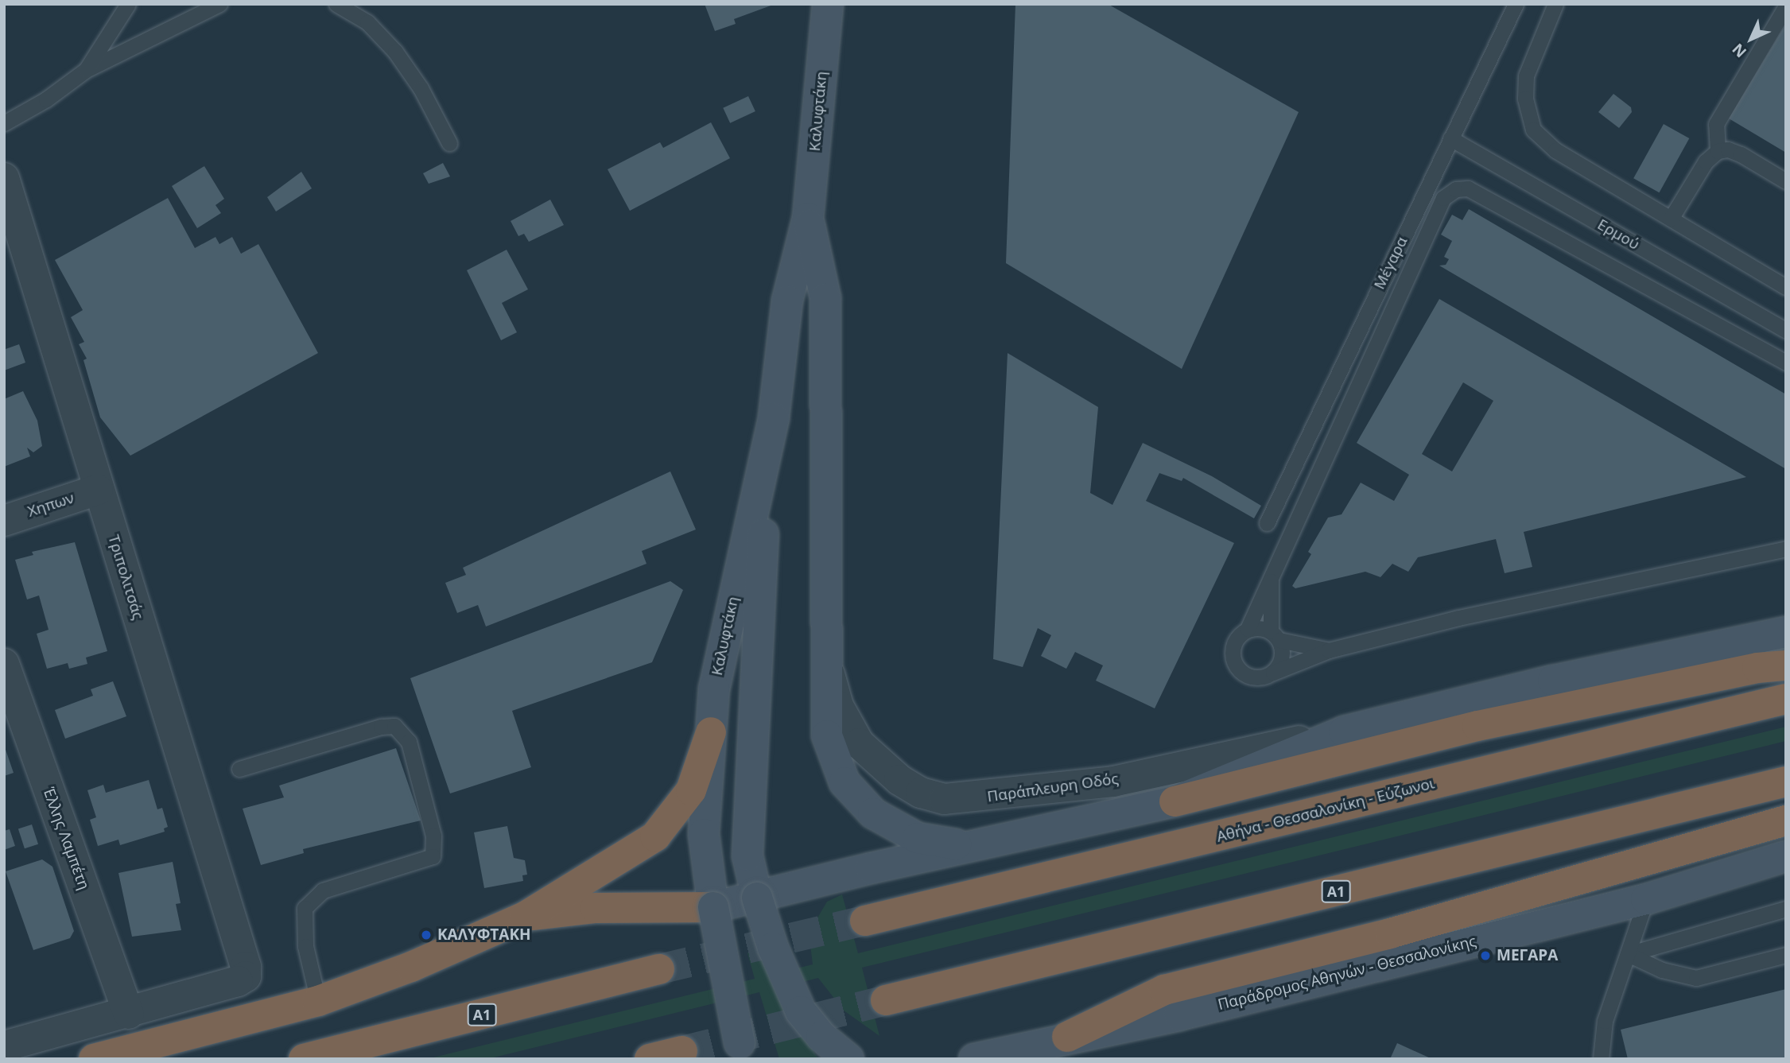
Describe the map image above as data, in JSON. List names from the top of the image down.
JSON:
{
  "streets": {
    "highway": ["Αθήνα - Θεσσαλονίκη - Εύζωνοι", "Α1"],
    "main road": ["Καλυφτάκη", "Παράδρομος Αθηνών - Θεσσαλονίκης"],
    "street": [
      "Χηπων",
      "Τριπολιτσάς",
      "Παράπλευρη Οδός",
      "Έλλης Λαμπέτη"
    ],
    "lane": ["Ερμού", "Μέγαρα"]
  },
  "crossings": [
    ["Καλυφτάκη", "Παράπλευρη Οδός"],
    ["Ερμού", "Μέγαρα"],
    ["Χηπων", "Τριπολιτσάς"],
    ["Τριπολιτσάς", "Έλλης Λαμπέτη"]
  ],
  "places": ["ΚΑΛΥΦΤΑΚΗ", "ΜΕΓΑΡΑ"],
  "north": "bottom left"
}
